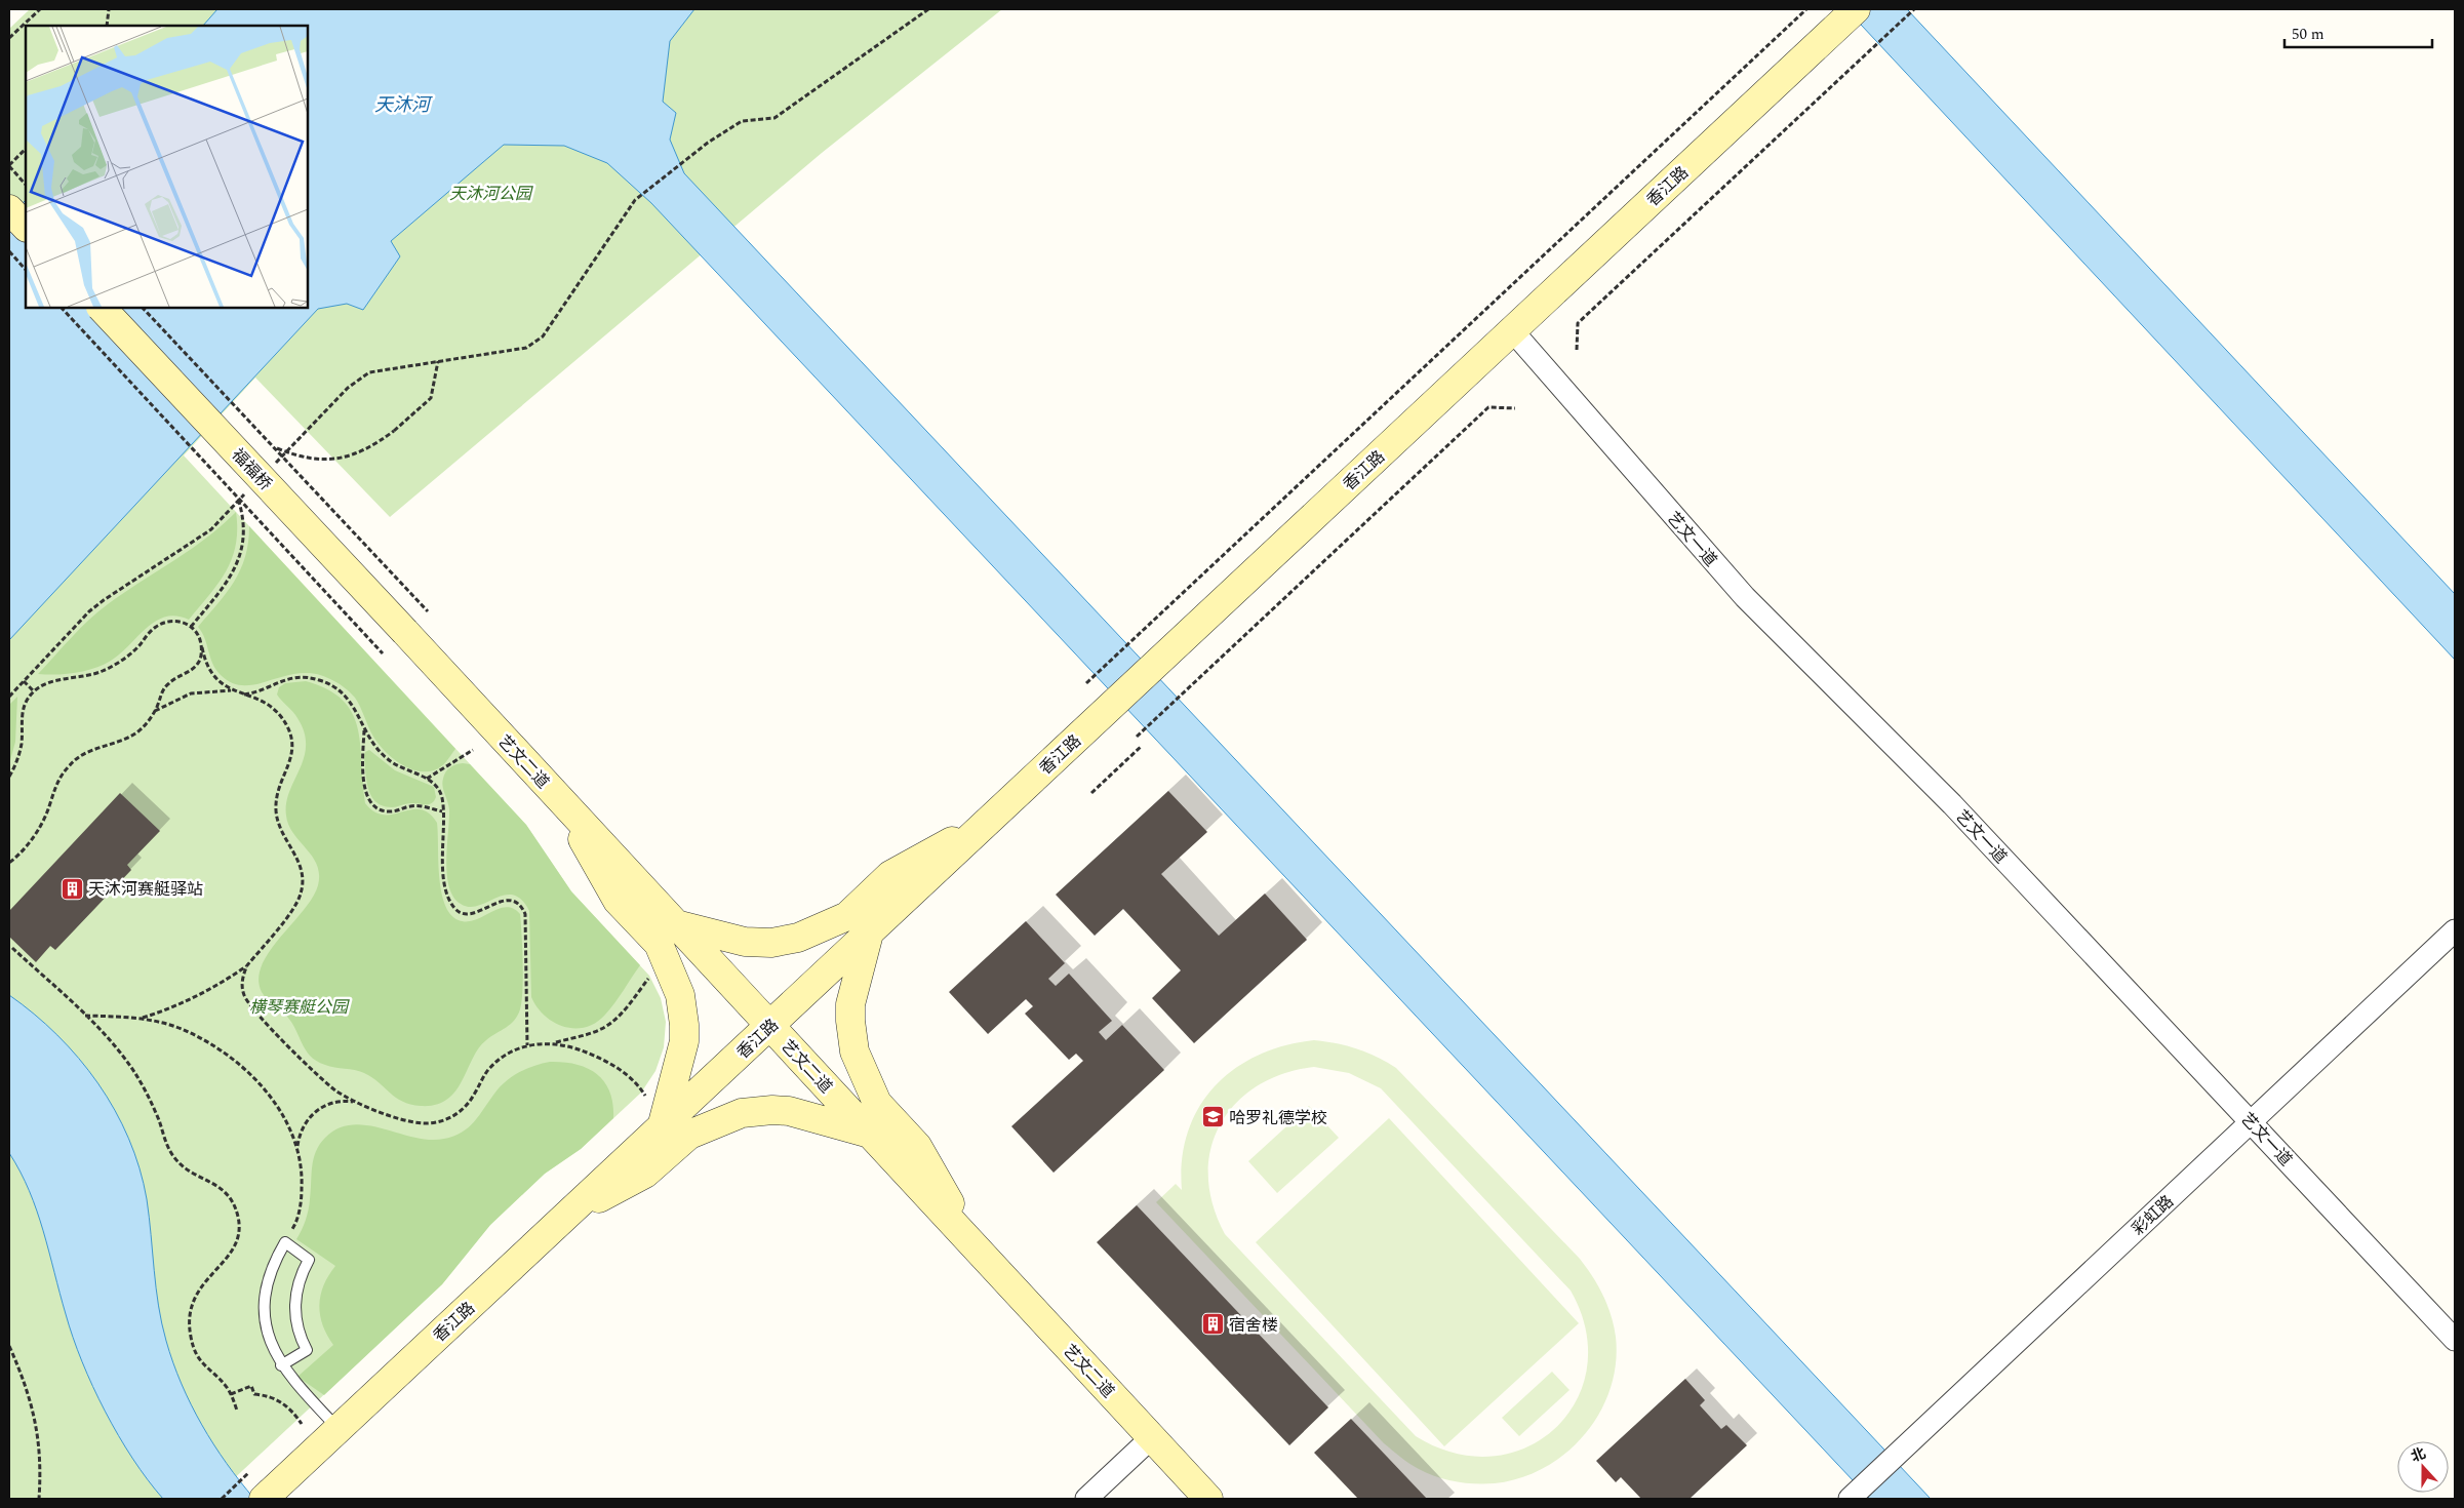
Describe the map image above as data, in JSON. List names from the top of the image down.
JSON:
{
  "streets": {
    "main road": ["香江路", "福福桥", "艺文二道"],
    "street": ["艺文一道", "彩虹路"]
  },
  "crossings": [
    ["香江路", "艺文一道"],
    ["香江路", "艺文二道"],
    ["福福桥", "艺文二道"],
    ["艺文一道", "彩虹路"]
  ],
  "water": ["天沐河"],
  "parks": ["天沐河公园", "横琴赛艇公园"],
  "places": {
    "building": ["天沐河赛艇驿站", "宿舍楼"],
    "school or university": ["哈罗礼德学校"]
  },
  "scale_bar": "50 m",
  "north": "top"
}
